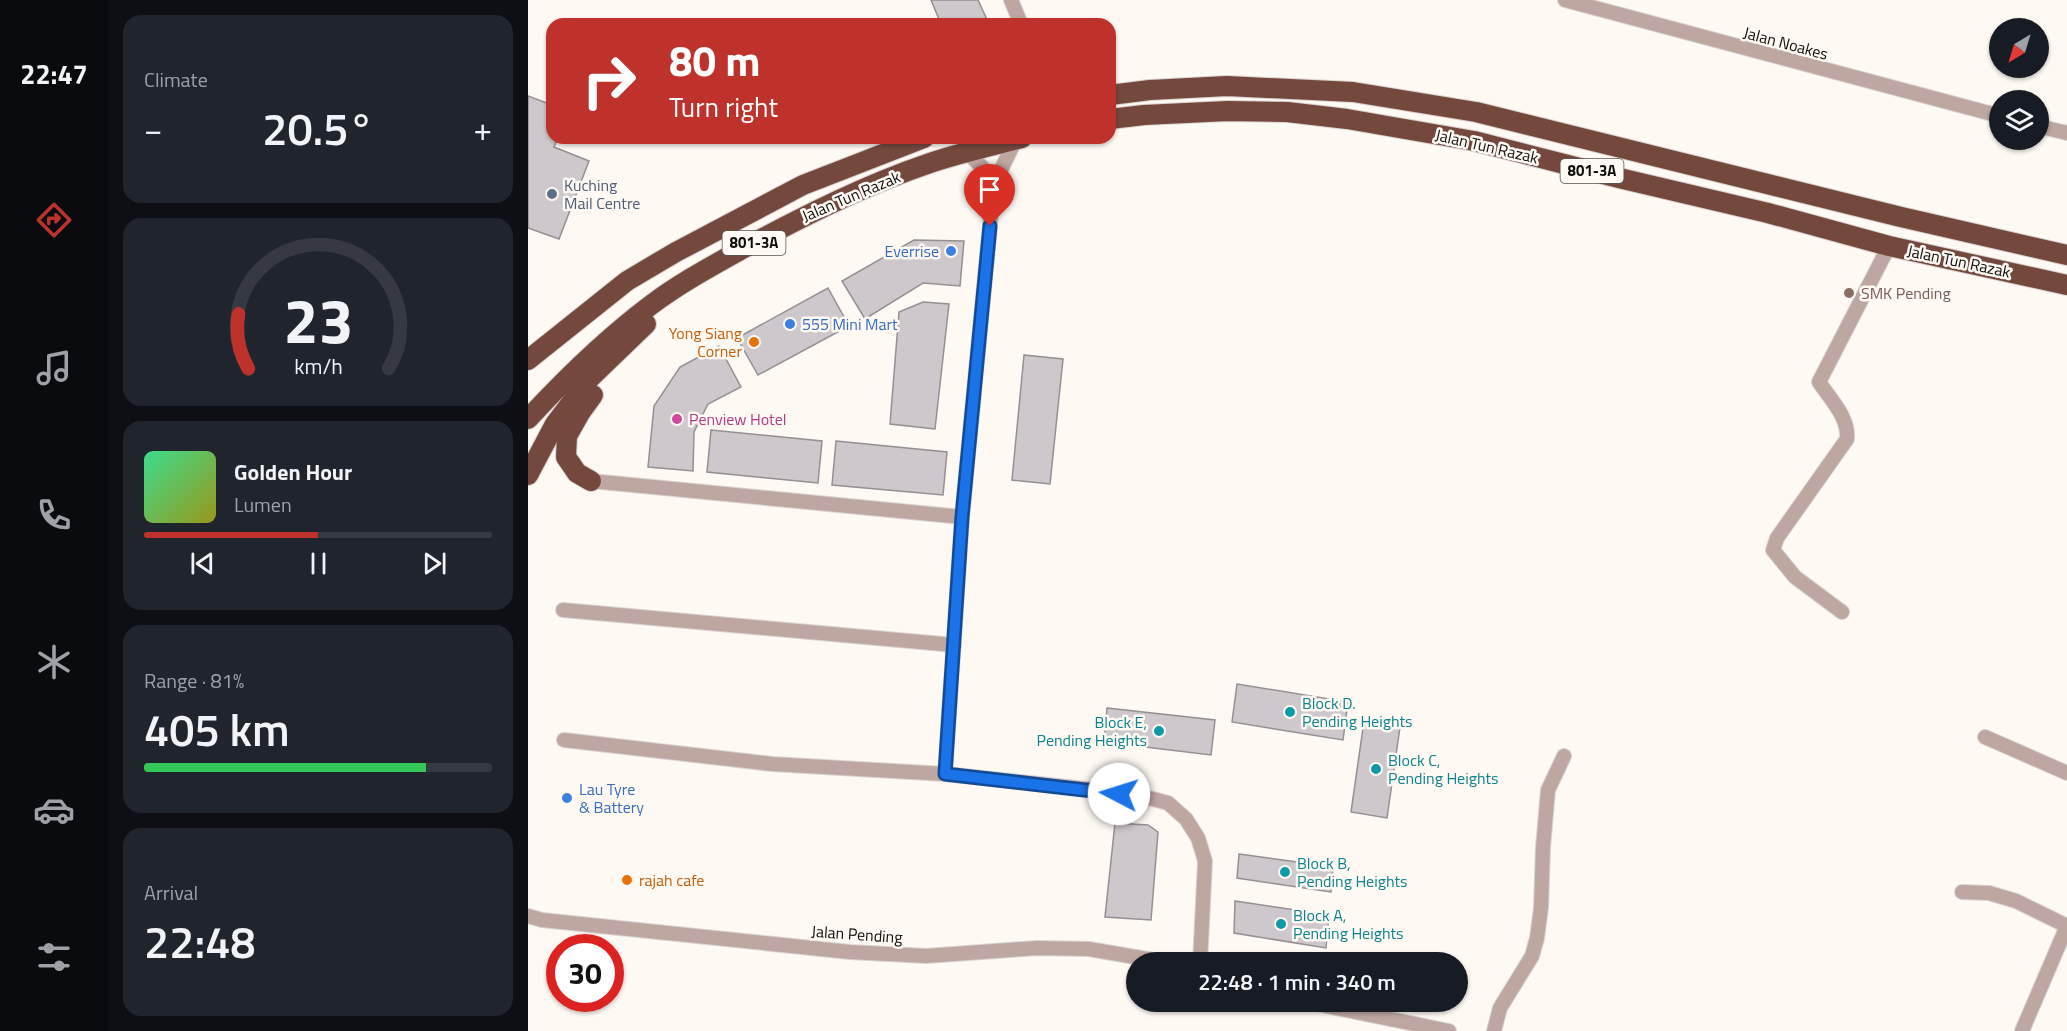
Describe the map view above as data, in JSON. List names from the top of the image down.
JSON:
{
  "streets": {
    "highway": ["Jalan Tun Razak", "801-3A"],
    "street": ["Jalan Noakes", "Jalan Pending"]
  },
  "places": [
    "Kuching Mail Centre",
    "Everrise",
    "SMK Pending",
    "555 Mini Mart",
    "Yong Siang Corner",
    "Penview Hotel",
    "Block D. Pending Heights",
    "Block E, Pending Heights",
    "Block C, Pending Heights",
    "Lau Tyre & Battery",
    "Block B, Pending Heights",
    "rajah cafe",
    "Block A, Pending Heights"
  ],
  "north": "bottom left",
  "page": {
    "tabs": "22:47",
    "tile": [
      "Climate",
      ["Range · 81%", "405 km"],
      ["Arrival", "22:48"]
    ],
    "turn": ["80 m", "Turn right"],
    "heat": ["−", "20.5°", "+"],
    "song": ["Golden Hour", "Lumen"],
    "limit": "30",
    "trip": "22:48 · 1 min · 340 m",
    "gauge": ["23", "km/h"]
  }
}
